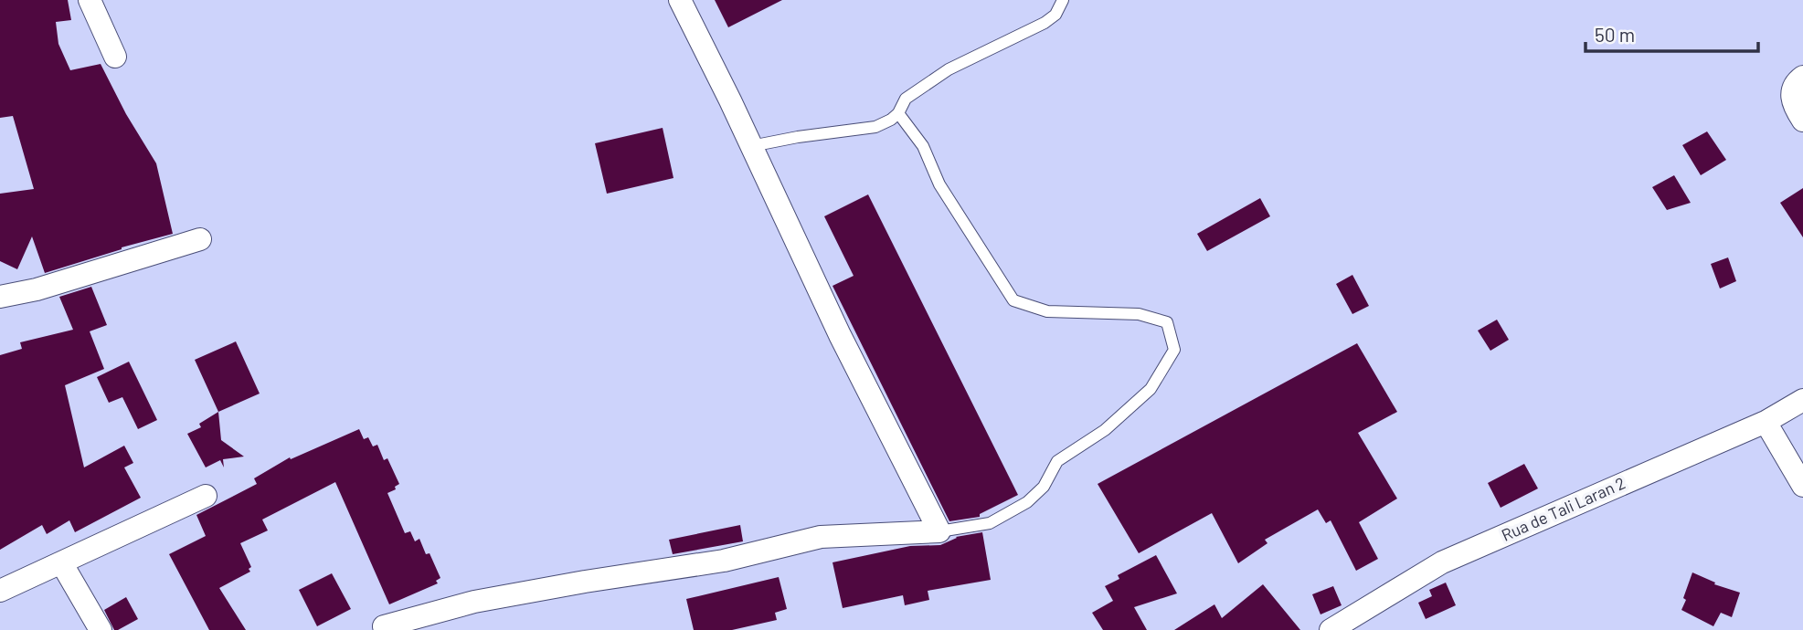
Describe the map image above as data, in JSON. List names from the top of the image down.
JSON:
{
  "streets": {
    "street": ["Rua de Tali Laran 2"]
  },
  "scale_bar": "50 m"
}
